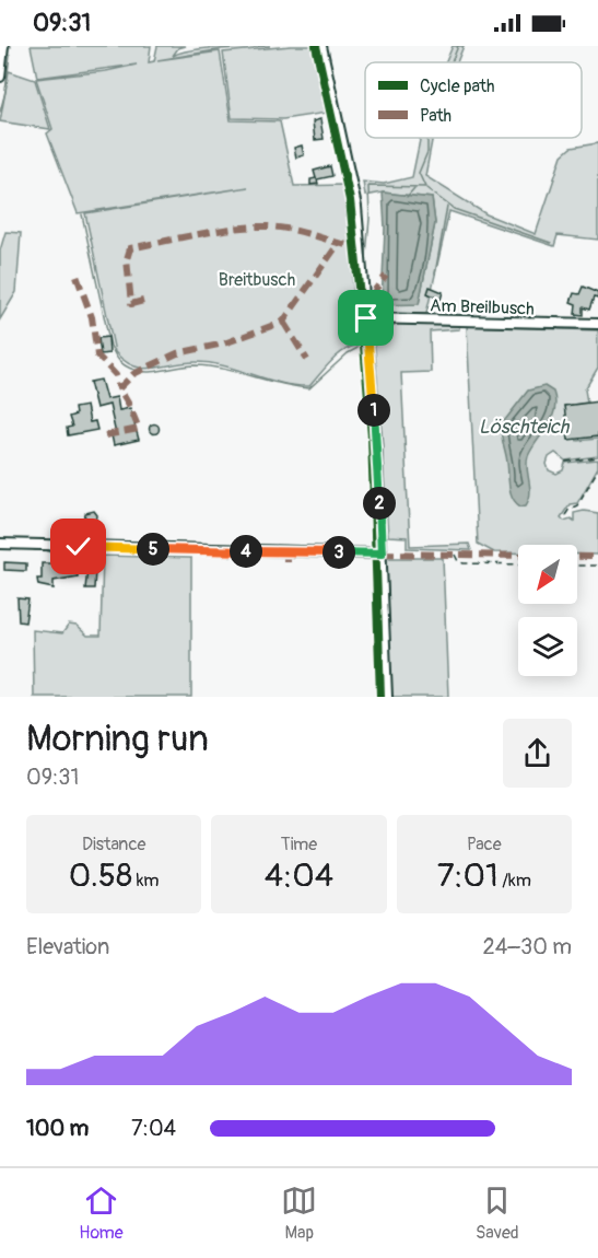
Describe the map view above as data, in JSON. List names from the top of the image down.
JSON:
{
  "streets": {
    "street": ["Am Breilbusch"]
  },
  "water": ["Löschteich"],
  "parks": ["Breitbusch"],
  "legend": ["Cycle path", "Path"],
  "north": "bottom left",
  "page": {
    "status": "09:31",
    "pins": [
      "1",
      "2",
      "5",
      "4",
      "3"
    ],
    "heading": ["Morning run", "09:31"],
    "stats": [
      ["Distance", "0.58 km"],
      ["Time", "4:04"],
      ["Pace", "7:01 /km"]
    ],
    "chart": ["Elevation", "24–30 m"],
    "list": [
      {
        "name": "100 m",
        "note": "7:04"
      }
    ],
    "tabs": ["Home", "Map", "Saved"]
  }
}
